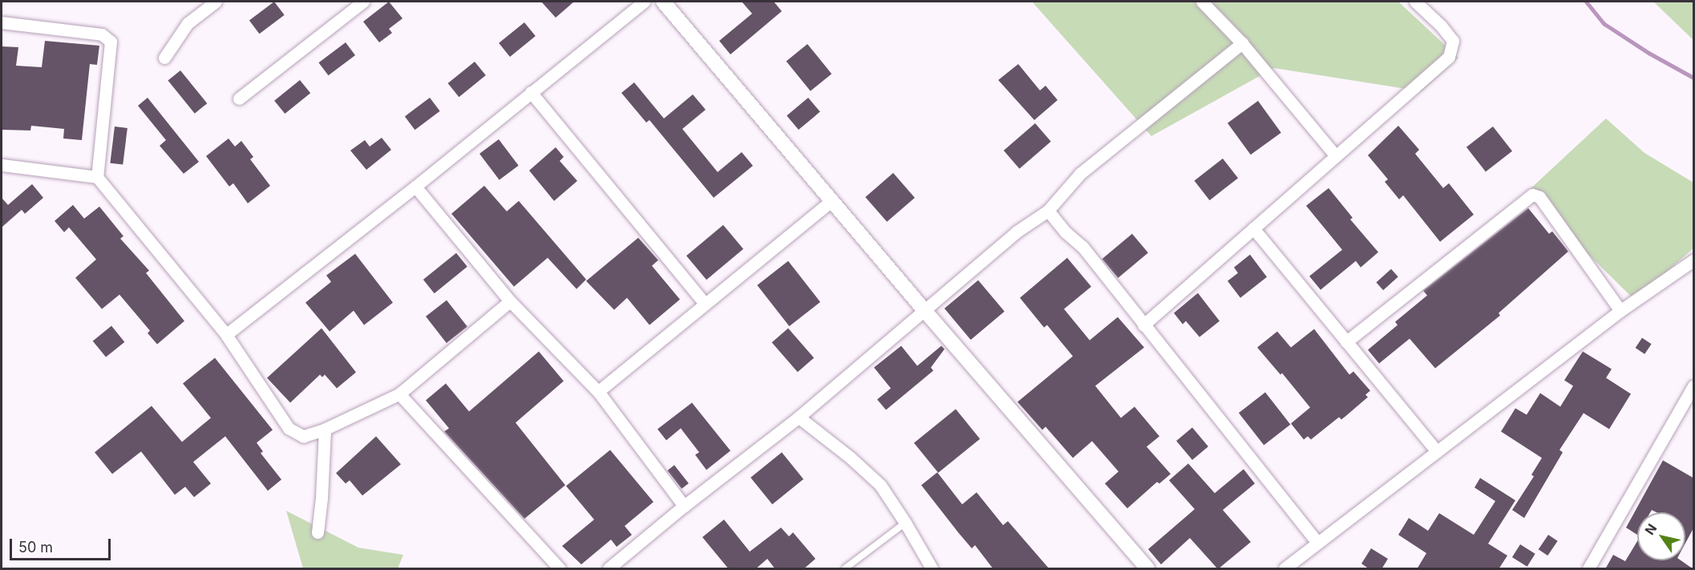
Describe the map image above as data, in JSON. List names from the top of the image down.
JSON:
{
  "scale_bar": "50 m",
  "north": "top left"
}
